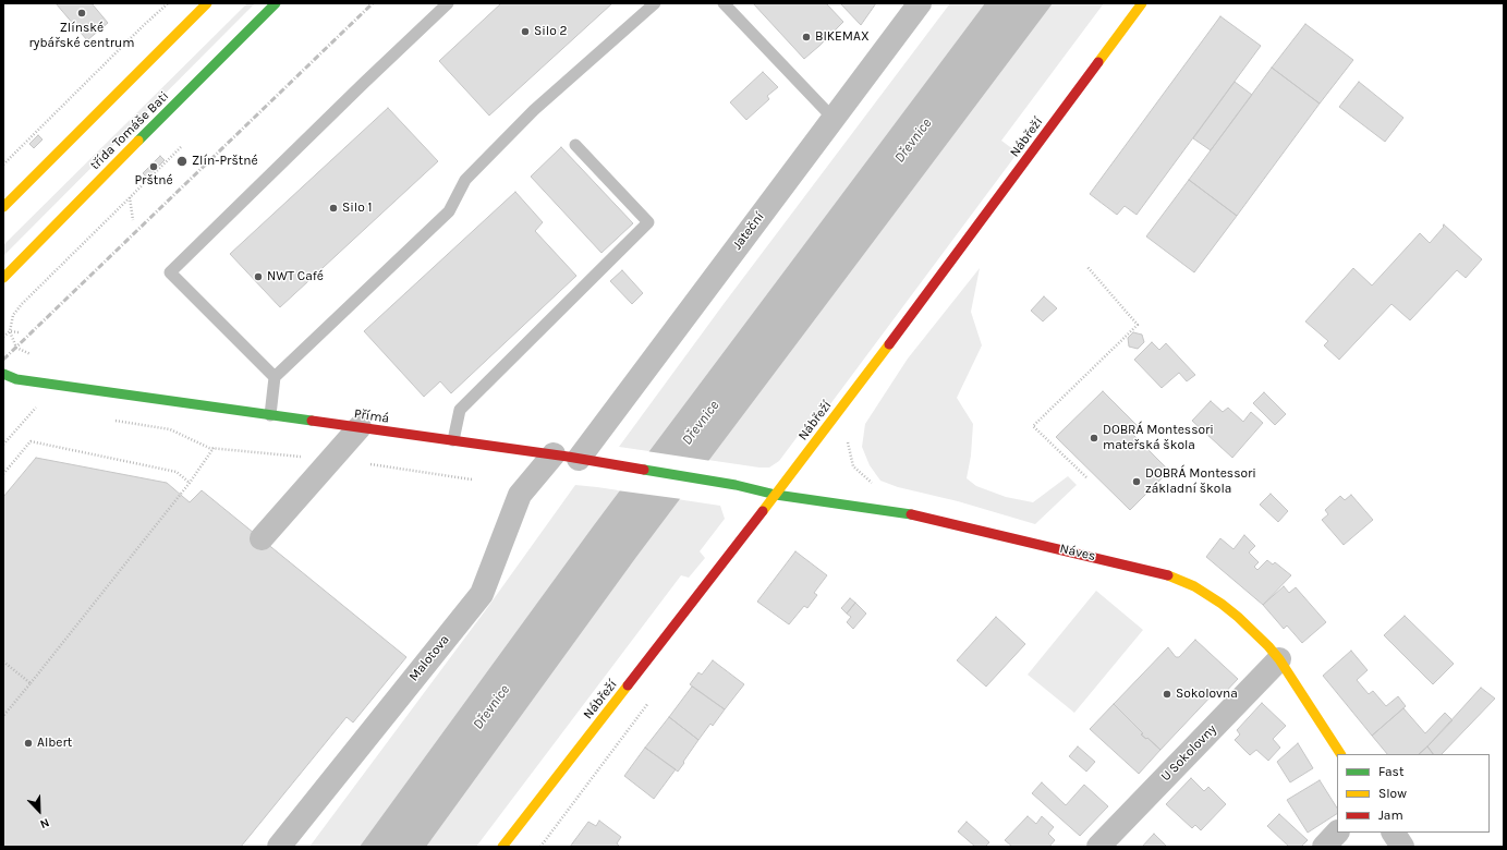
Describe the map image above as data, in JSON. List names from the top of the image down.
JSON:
{
  "streets": {
    "street": [
      "třída Tomáše Bati",
      "Nábřeží",
      "Jateční",
      "Přímá",
      "Náves",
      "Malotova",
      "U Sokolovny"
    ]
  },
  "crossings": [
    ["Nábřeží", "Náves"],
    ["Jateční", "Přímá"],
    ["Přímá", "Náves"],
    ["Přímá", "Malotova"],
    ["Náves", "U Sokolovny"]
  ],
  "water": ["Dřevnice"],
  "places": [
    "Zlínské rybářské centrum",
    "Silo 2",
    "BIKEMAX",
    "Zlín-Prštné",
    "Prštné",
    "Silo 1",
    "NWT Café",
    "DOBRÁ Montessori mateřská škola",
    "DOBRÁ Montessori základní škola",
    "Sokolovna",
    "Albert"
  ],
  "legend": ["Fast", "Slow", "Jam"],
  "north": "bottom right"
}
